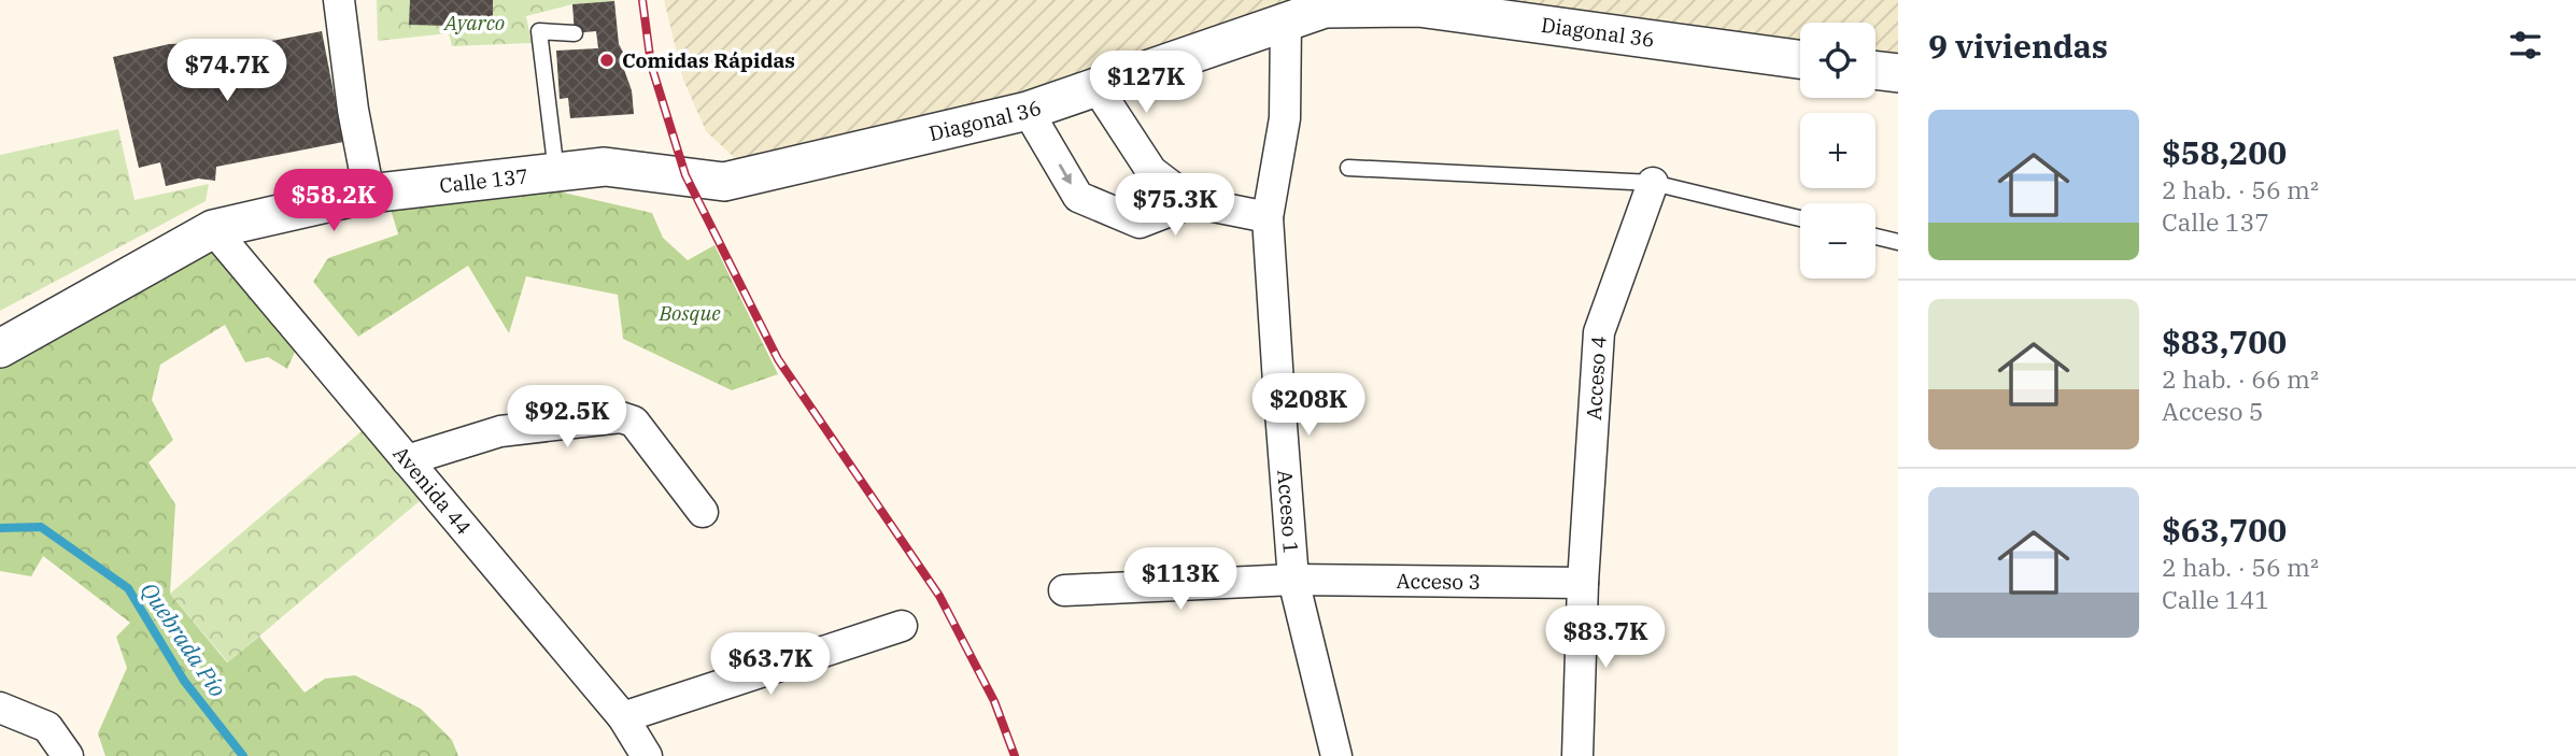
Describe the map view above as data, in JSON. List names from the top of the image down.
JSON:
{
  "streets": {
    "street": [
      "Diagonal 36",
      "Calle 137",
      "Acceso 4",
      "Avenida 44",
      "Acceso 1",
      "Acceso 3"
    ]
  },
  "crossings": [
    ["Diagonal 36", "Calle 137"],
    ["Diagonal 36", "Acceso 1"],
    ["Calle 137", "Avenida 44"],
    ["Acceso 4", "Acceso 3"],
    ["Acceso 1", "Acceso 3"]
  ],
  "water": ["Quebrada Pío"],
  "parks": ["Ayarco", "Bosque"],
  "places": ["Comidas Rápidas"],
  "page": {
    "heading": "9 viviendas",
    "map_buttons": ["+", "−"],
    "price": [
      "$74.7K",
      "$127K",
      "$58.2K",
      "$75.3K",
      "$208K",
      "$92.5K",
      "$113K",
      "$83.7K",
      "$63.7K"
    ],
    "list": [
      {
        "name": "$58,200",
        "note": "2 hab. · 56 m² · Calle 137"
      },
      {
        "name": "$83,700",
        "note": "2 hab. · 66 m² · Acceso 5"
      },
      {
        "name": "$63,700",
        "note": "2 hab. · 56 m² · Calle 141"
      }
    ]
  }
}
